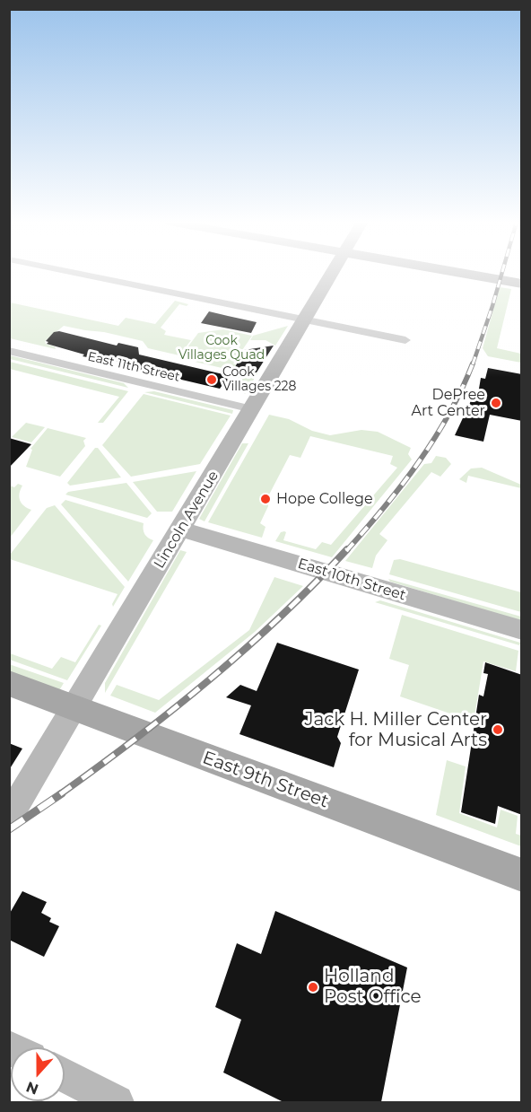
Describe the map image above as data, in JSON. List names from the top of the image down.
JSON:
{
  "streets": {
    "main road": ["East 9th Street"],
    "street": ["East 11th Street", "Lincoln Avenue", "East 10th Street"]
  },
  "crossings": [
    ["East 11th Street", "Lincoln Avenue"],
    ["Lincoln Avenue", "East 10th Street"],
    ["Lincoln Avenue", "East 9th Street"]
  ],
  "parks": ["Cook Villages Quad"],
  "places": [
    "Cook Villages 228",
    "DePree Art Center",
    "Hope College",
    "Jack H. Miller Center for Musical Arts",
    "Holland Post Office"
  ],
  "north": "bottom"
}
